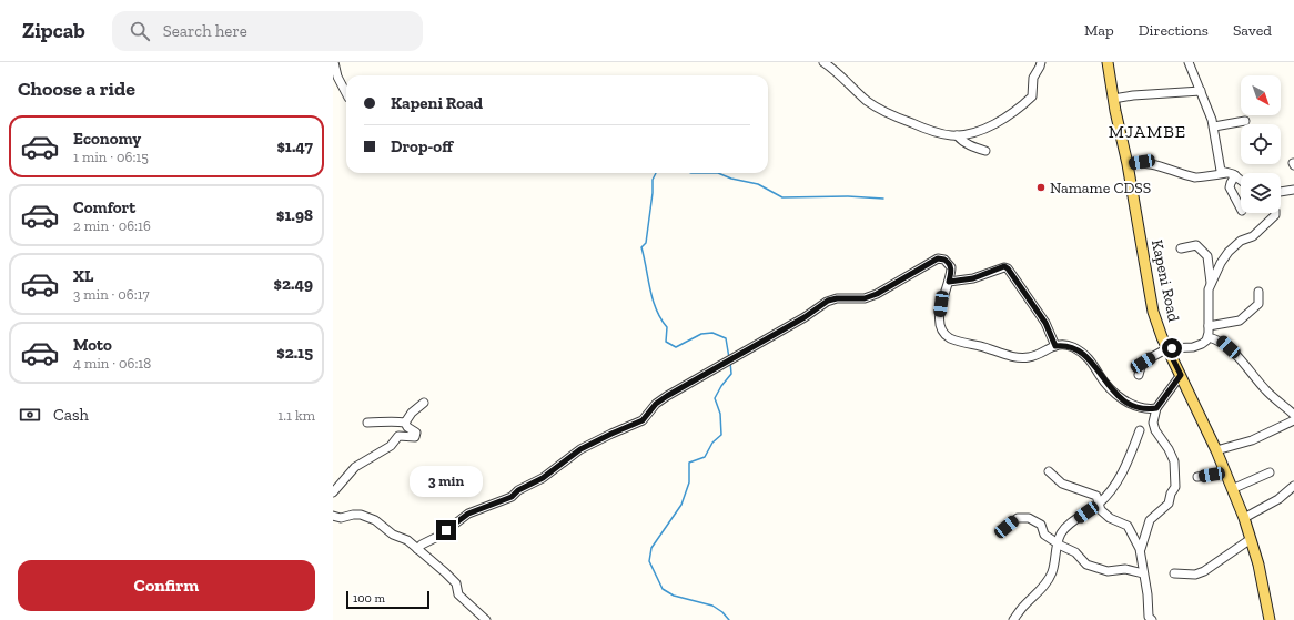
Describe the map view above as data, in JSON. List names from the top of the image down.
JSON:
{
  "streets": {
    "main road": ["Kapeni Road"]
  },
  "districts": ["MJAMBE"],
  "places": ["Namame CDSS"],
  "scale_bar": "100 m",
  "north": "bottom right",
  "page": {
    "header": "Zipcab",
    "search": "Search here",
    "nav": ["Map", "Directions", "Saved"],
    "heading": "Choose a ride",
    "banner": ["Kapeni Road", "Drop-off"],
    "list": [
      {
        "name": "Economy",
        "note": "1 min · 06:15",
        "value": "$1.47"
      },
      {
        "name": "Comfort",
        "note": "2 min · 06:16",
        "value": "$1.98"
      },
      {
        "name": "XL",
        "note": "3 min · 06:17",
        "value": "$2.49"
      },
      {
        "name": "Moto",
        "note": "4 min · 06:18",
        "value": "$2.15"
      }
    ],
    "pay": ["Cash", "1.1 km"],
    "bubble": "3 min",
    "buttons": "Confirm",
    "scale": "100 m"
  }
}
